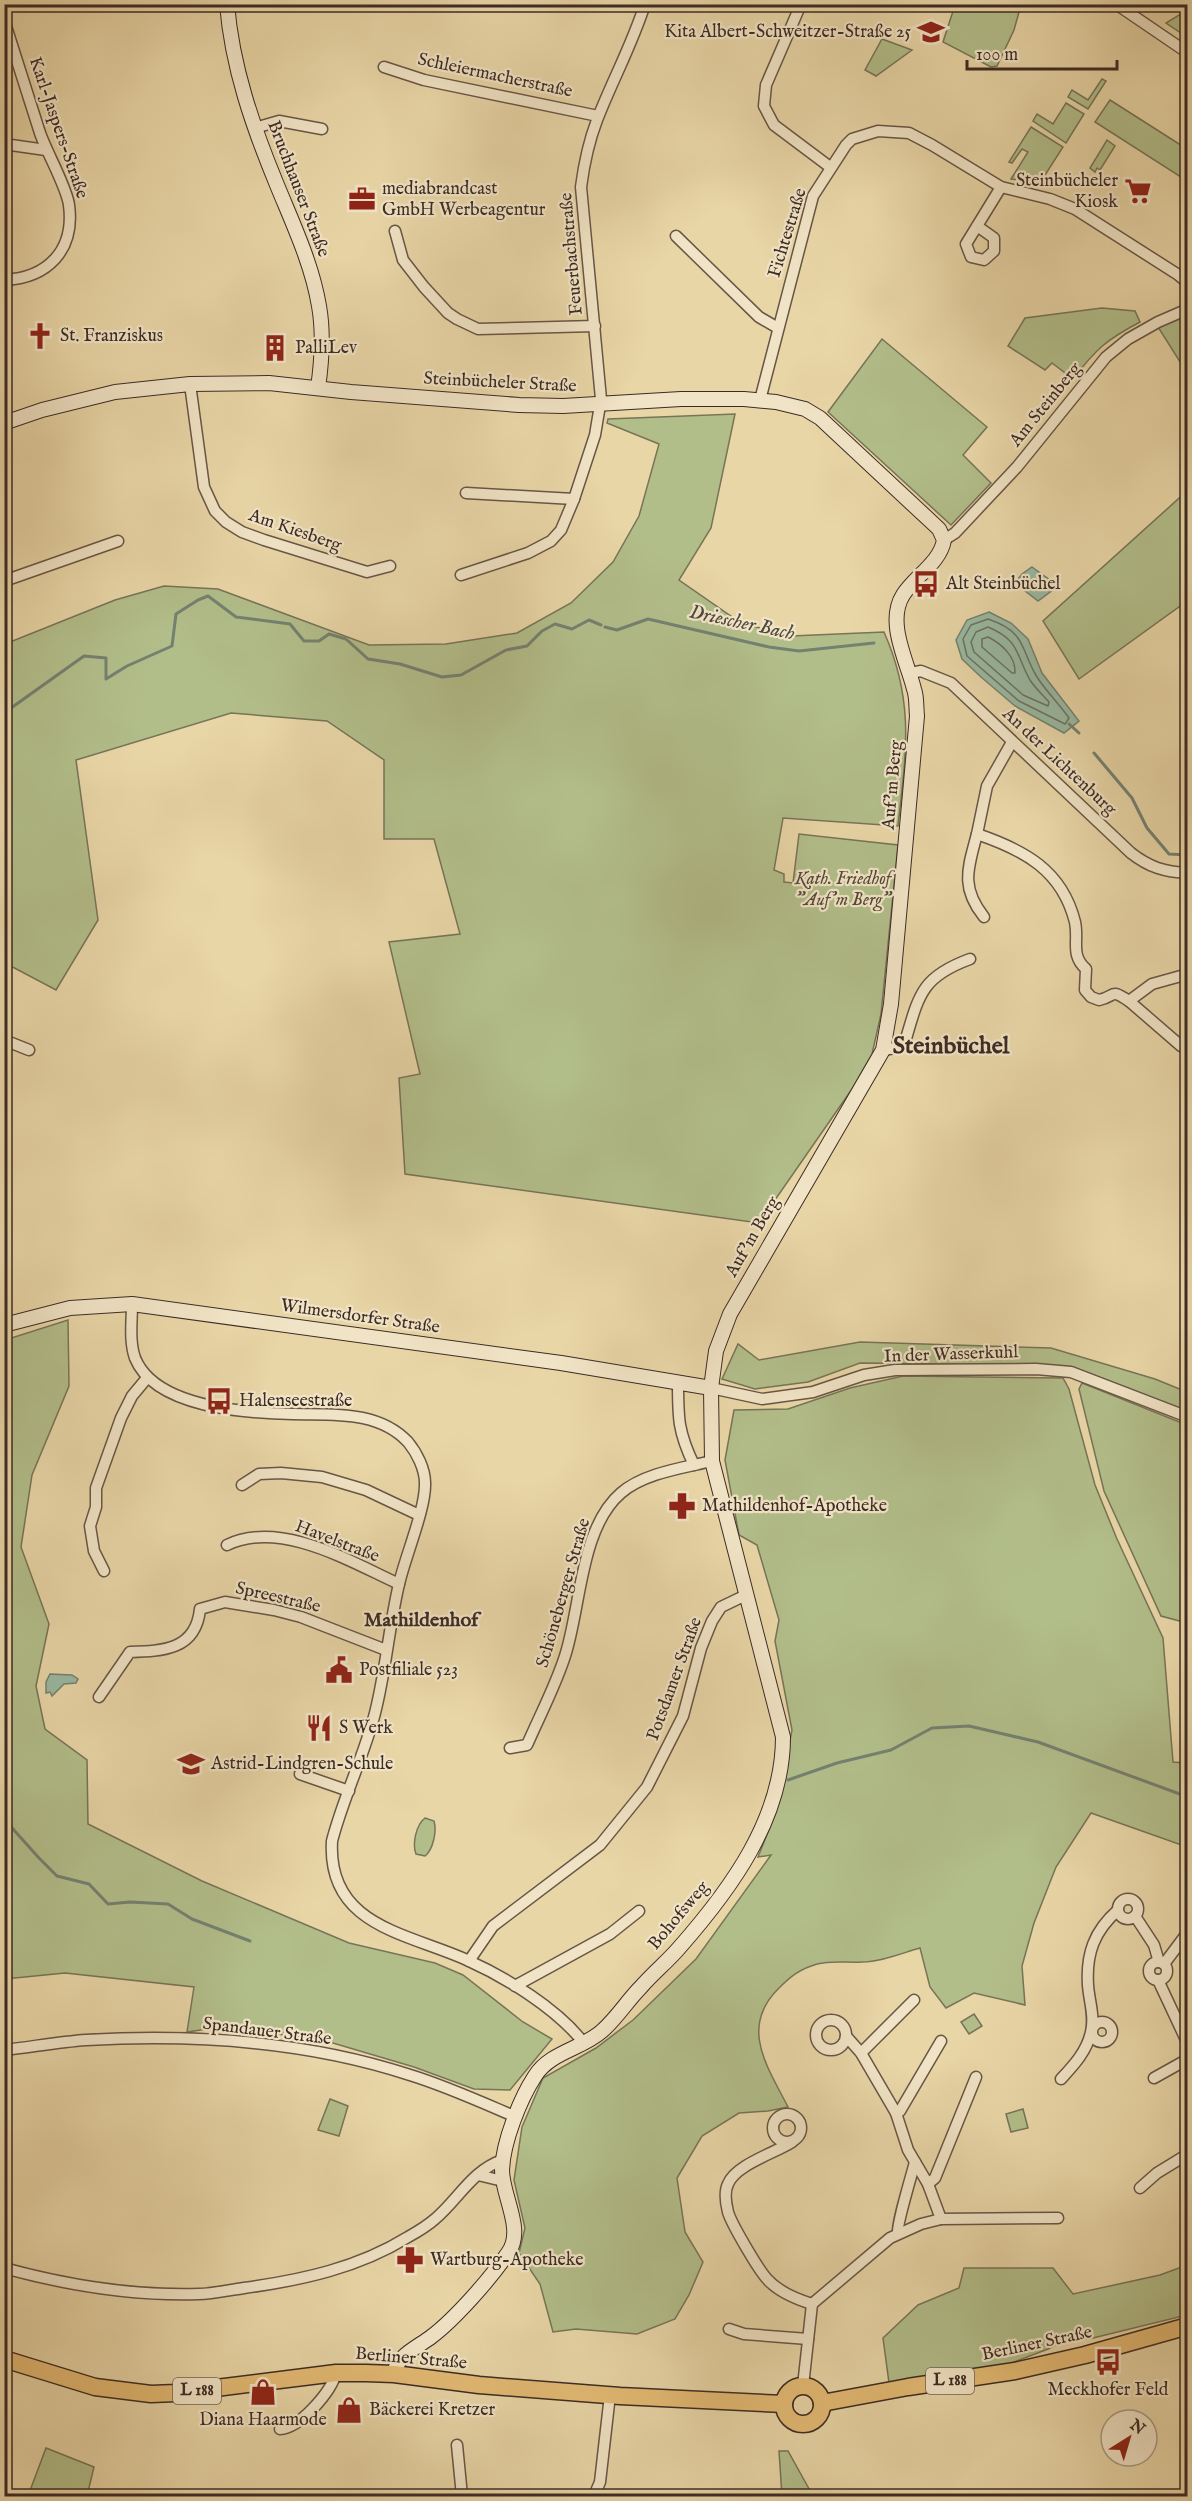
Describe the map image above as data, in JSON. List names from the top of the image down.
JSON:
{
  "streets": {
    "main road": ["Berliner Straße", "L 188"],
    "street": [
      "Schleiermacherstraße",
      "Karl-Jaspers-Straße",
      "Bruchhauser Straße",
      "Fichtestraße",
      "Feuerbachstraße",
      "Steinbücheler Straße",
      "Am Steinberg",
      "Am Kiesberg",
      "An der Lichtenburg",
      "Auf'm Berg",
      "Wilmersdorfer Straße",
      "In der Wasserkuhl",
      "Havelstraße",
      "Schöneberger Straße",
      "Spreestraße",
      "Potsdamer Straße",
      "Bohofsweg",
      "Spandauer Straße"
    ]
  },
  "crossings": [
    ["Schleiermacherstraße", "Feuerbachstraße"],
    ["Bruchhauser Straße", "Steinbücheler Straße"],
    ["Fichtestraße", "Steinbücheler Straße"],
    ["Feuerbachstraße", "Steinbücheler Straße"],
    ["Steinbücheler Straße", "Am Steinberg"],
    ["Steinbücheler Straße", "Am Kiesberg"],
    ["Steinbücheler Straße", "Auf'm Berg"],
    ["Am Steinberg", "Auf'm Berg"],
    ["An der Lichtenburg", "Auf'm Berg"],
    ["Auf'm Berg", "Wilmersdorfer Straße"],
    ["Auf'm Berg", "In der Wasserkuhl"],
    ["Auf'm Berg", "Bohofsweg"],
    ["Wilmersdorfer Straße", "In der Wasserkuhl"],
    ["Wilmersdorfer Straße", "Bohofsweg"],
    ["In der Wasserkuhl", "Bohofsweg"],
    ["Schöneberger Straße", "Bohofsweg"],
    ["Potsdamer Straße", "Bohofsweg"],
    ["Bohofsweg", "Spandauer Straße"],
    ["Bohofsweg", "Berliner Straße"]
  ],
  "districts": ["Steinbüchel", "Mathildenhof"],
  "water": ["Driescher Bach"],
  "parks": ["Kath. Friedhof \"Auf'm Berg\""],
  "places": {
    "school or university": ["Kita Albert-Schweitzer-Straße 25", "Astrid-Lindgren-Schule"],
    "supermarket": ["Steinbücheler Kiosk"],
    "office": ["mediabrandcast GmbH Werbeagentur"],
    "church": ["St. Franziskus"],
    "building": ["PalliLev"],
    "bus stop": ["Alt Steinbüchel", "Halenseestraße", "Meckhofer Feld"],
    "pharmacy": ["Mathildenhof-Apotheke", "Wartburg-Apotheke"],
    "public building": ["Postfiliale 523"],
    "restaurant": ["S Werk"],
    "shop": ["Diana Haarmode", "Bäckerei Kretzer"]
  },
  "scale_bar": "100 m",
  "north": "top right"
}
